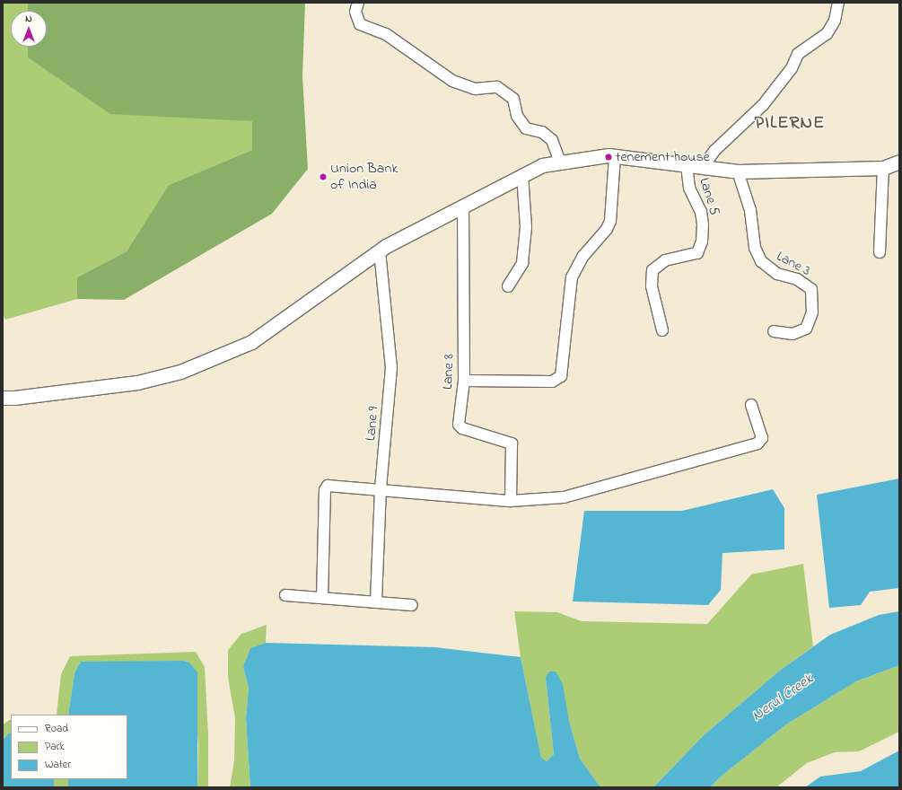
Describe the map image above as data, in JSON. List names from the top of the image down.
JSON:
{
  "streets": {
    "street": [
      "Lane 5",
      "Lane 3",
      "Lane 8",
      "Lane 9"
    ]
  },
  "districts": ["PILERNE"],
  "water": ["Nerul Creek"],
  "places": ["tenement house", "Union Bank of India"],
  "legend": ["Road", "Park", "Water"],
  "north": "top"
}
